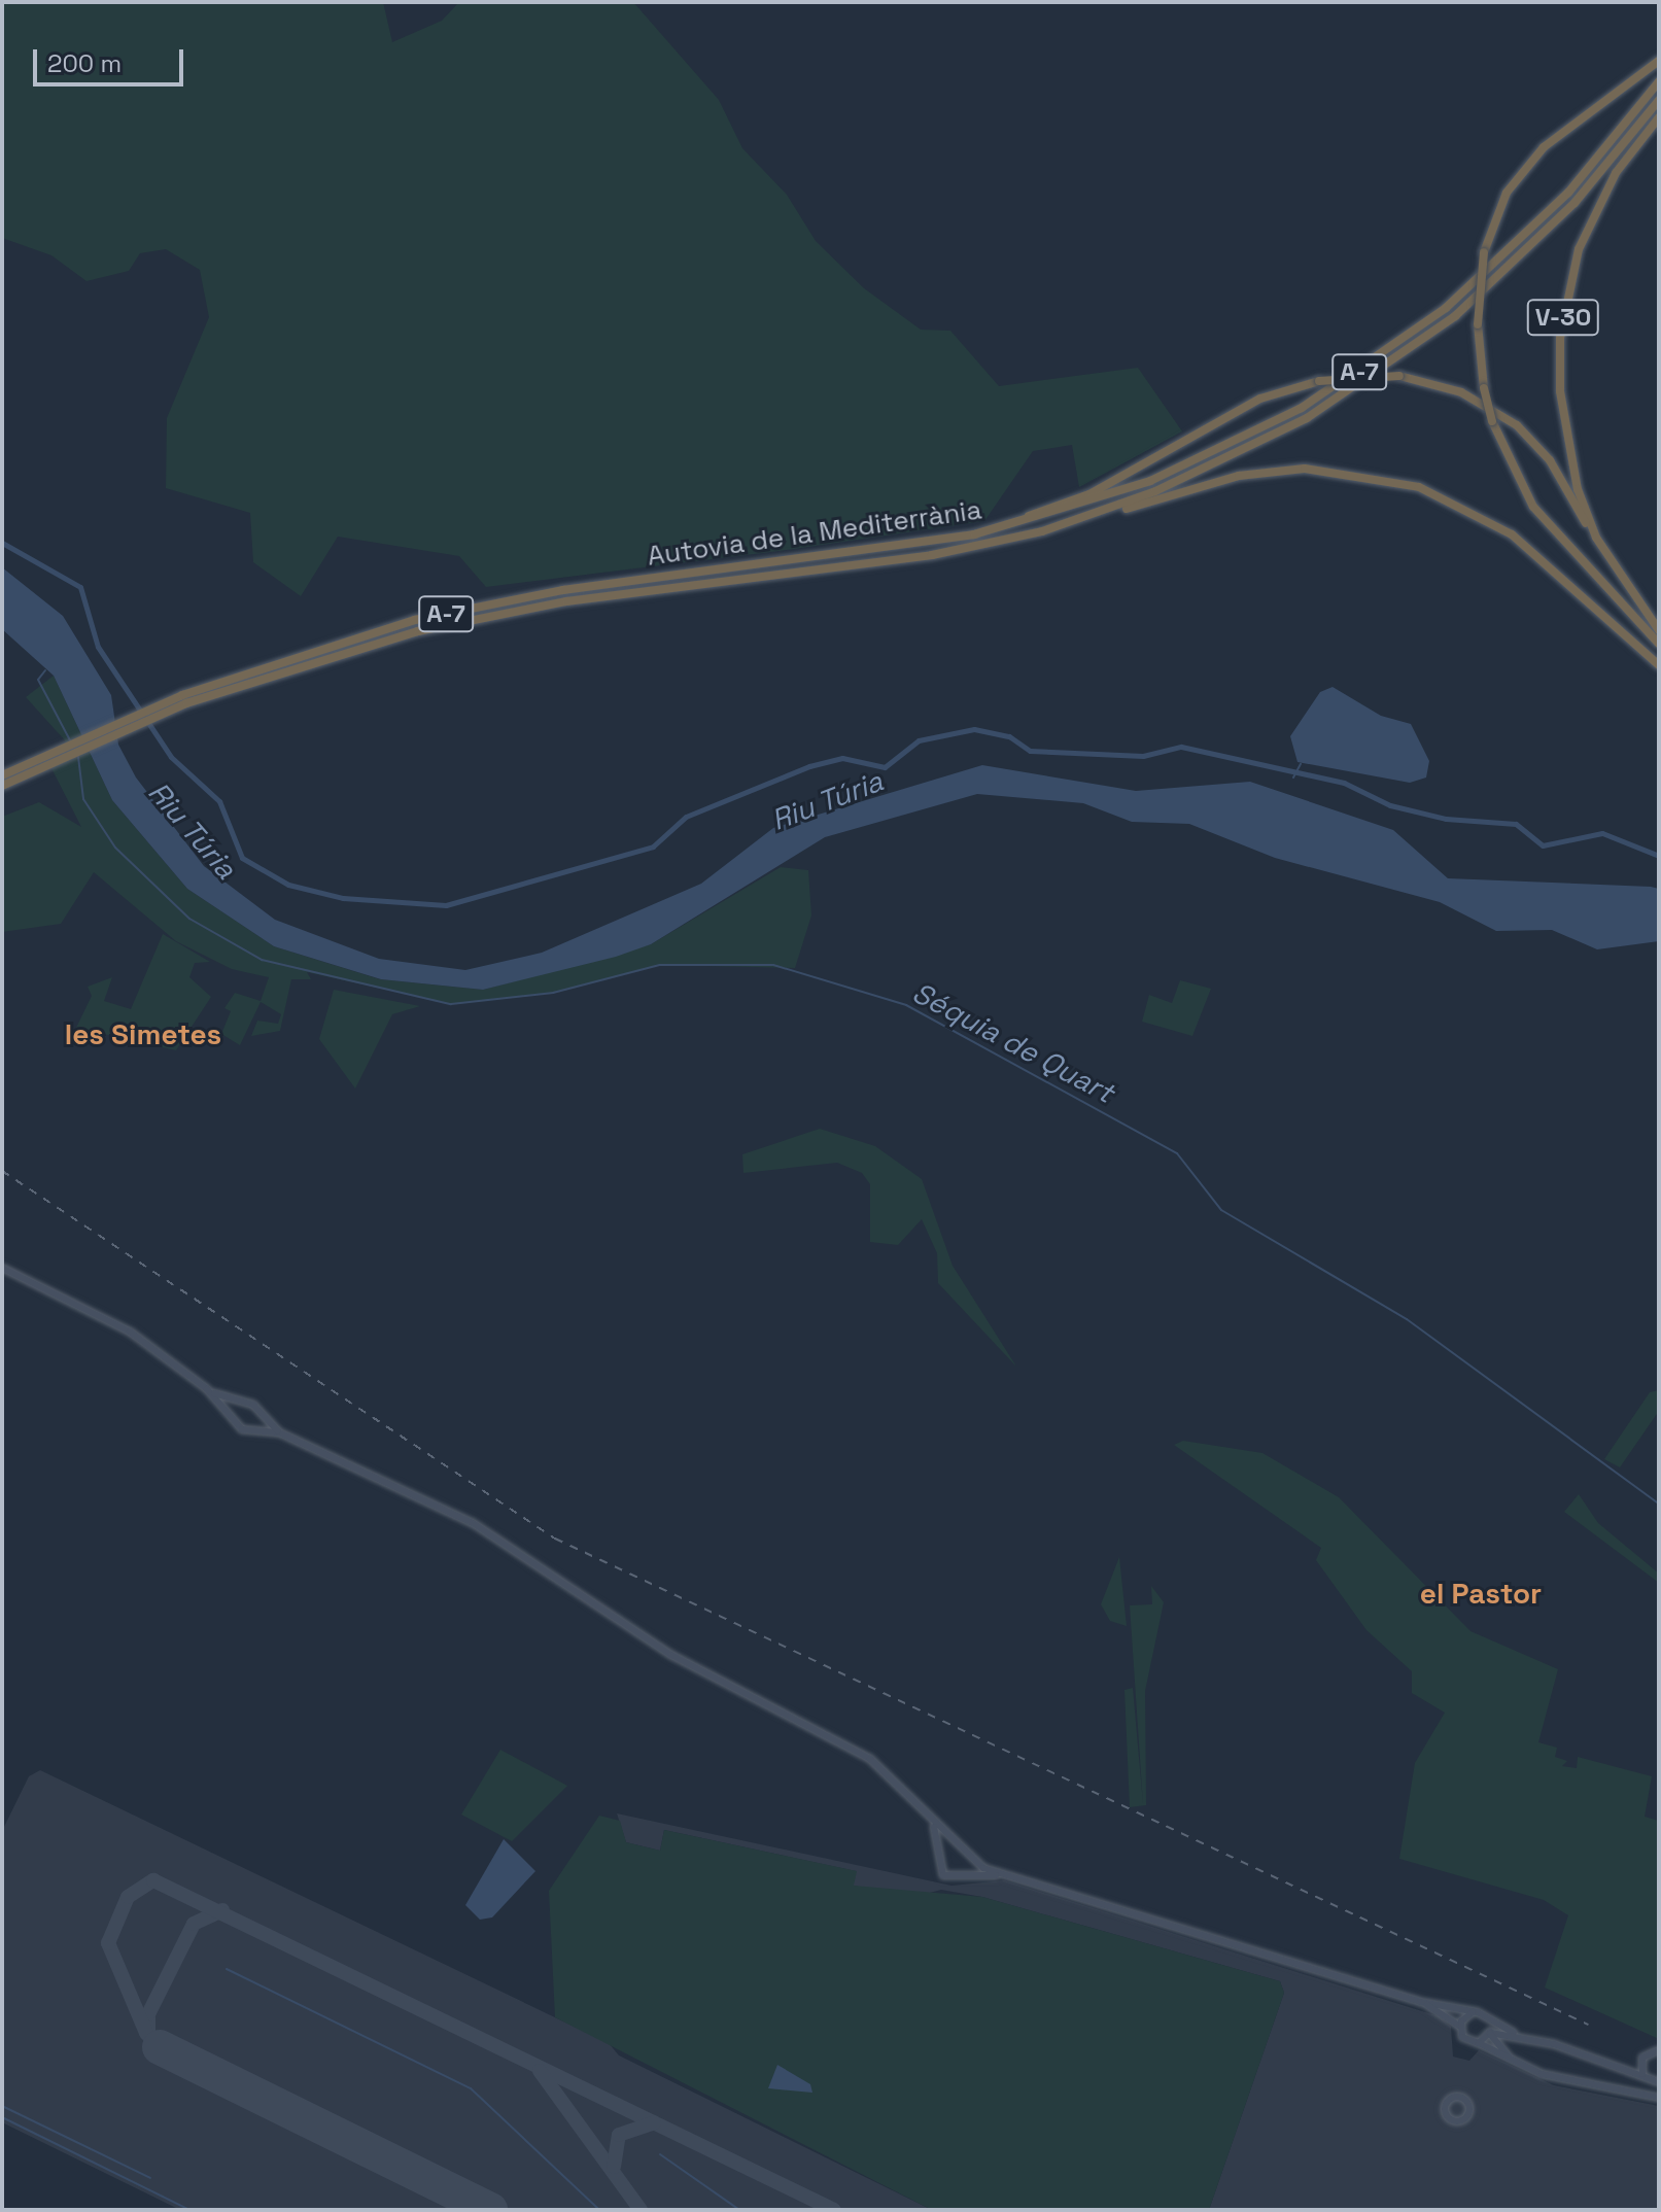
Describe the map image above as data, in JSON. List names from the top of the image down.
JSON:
{
  "streets": {
    "highway": ["V-30", "A-7", "Autovia de la Mediterrània"]
  },
  "districts": ["les Simetes", "el Pastor"],
  "water": ["Riu Túria", "Séquia de Quart"],
  "scale_bar": "200 m"
}
